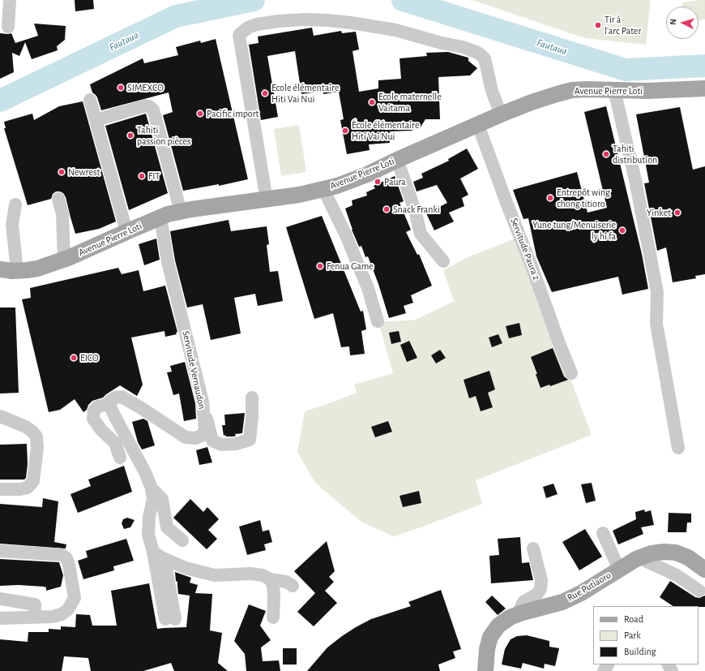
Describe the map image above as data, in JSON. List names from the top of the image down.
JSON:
{
  "streets": {
    "main road": ["Avenue Pierre Loti", "Rue Putiaoro"],
    "street": ["Servitude Paura 2", "Servitude Vernaudon"]
  },
  "crossings": [
    ["Avenue Pierre Loti", "Servitude Paura 2"],
    ["Avenue Pierre Loti", "Servitude Vernaudon"]
  ],
  "water": ["Fautaua"],
  "places": [
    "Tir à l'arc Pater",
    "SIMEXCO",
    "Ecole élémentaire Hiti Vai Nui",
    "Ecole maternelle Vaitama",
    "Pacific import",
    "École élémentaire Hiti Vai Nui",
    "Tahiti passion pièces",
    "Tahiti distribution",
    "Newrest",
    "FIT",
    "Paura",
    "Entrepôt wing chong titioro",
    "Snack Franki",
    "Yinket",
    "Yune tung/Menuiserie ly hi fa",
    "Fenua Game",
    "EICO"
  ],
  "legend": ["Road", "Park", "Building"],
  "north": "left"
}
